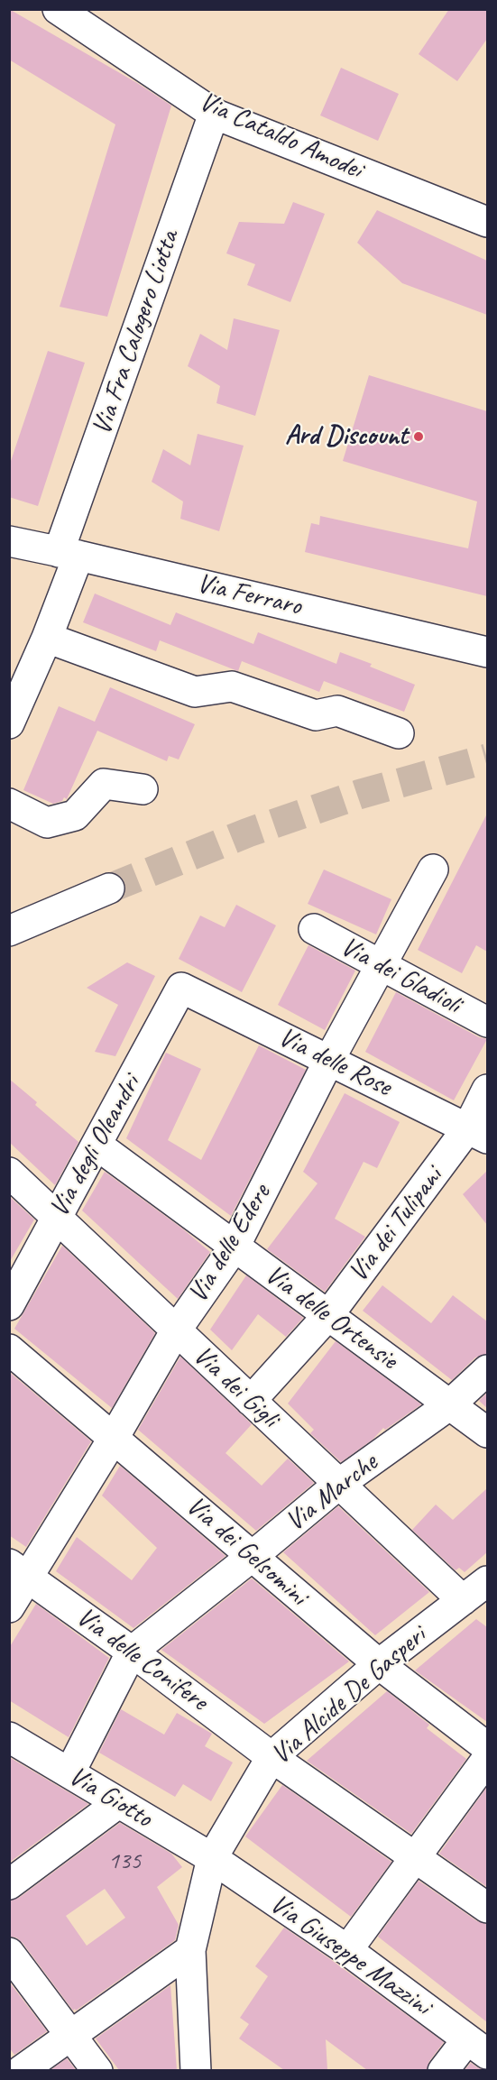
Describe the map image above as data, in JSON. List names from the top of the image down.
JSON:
{
  "streets": {
    "street": [
      "Via Cataldo Amodei",
      "Via Fra Calogero Liotta",
      "Via Ferraro",
      "Via dei Gladioli",
      "Via delle Rose",
      "Via degli Oleandri",
      "Via dei Tulipani",
      "Via delle Edere",
      "Via delle Ortensie",
      "Via dei Gigli",
      "Via Marche",
      "Via dei Gelsomini",
      "Via delle Conifere",
      "Via Alcide De Gasperi",
      "Via Giotto",
      "Via Giuseppe Mazzini"
    ]
  },
  "crossings": [
    ["Via Cataldo Amodei", "Via Fra Calogero Liotta"],
    ["Via Fra Calogero Liotta", "Via Ferraro"],
    ["Via dei Gladioli", "Via delle Edere"],
    ["Via delle Rose", "Via degli Oleandri"],
    ["Via delle Rose", "Via dei Tulipani"],
    ["Via delle Rose", "Via delle Edere"],
    ["Via degli Oleandri", "Via delle Ortensie"],
    ["Via degli Oleandri", "Via dei Gigli"],
    ["Via dei Tulipani", "Via delle Ortensie"],
    ["Via dei Tulipani", "Via dei Gigli"],
    ["Via delle Edere", "Via delle Ortensie"],
    ["Via delle Edere", "Via dei Gigli"],
    ["Via delle Edere", "Via dei Gelsomini"],
    ["Via delle Edere", "Via delle Conifere"],
    ["Via delle Ortensie", "Via Marche"],
    ["Via dei Gigli", "Via Marche"],
    ["Via dei Gigli", "Via Alcide De Gasperi"],
    ["Via Marche", "Via dei Gelsomini"],
    ["Via Marche", "Via delle Conifere"],
    ["Via Marche", "Via Giotto"],
    ["Via dei Gelsomini", "Via Alcide De Gasperi"],
    ["Via delle Conifere", "Via Alcide De Gasperi"],
    ["Via Alcide De Gasperi", "Via Giotto"],
    ["Via Alcide De Gasperi", "Via Giuseppe Mazzini"],
    ["Via Giotto", "Via Giuseppe Mazzini"]
  ],
  "places": ["Ard Discount"],
  "house_numbers": ["135"]
}
